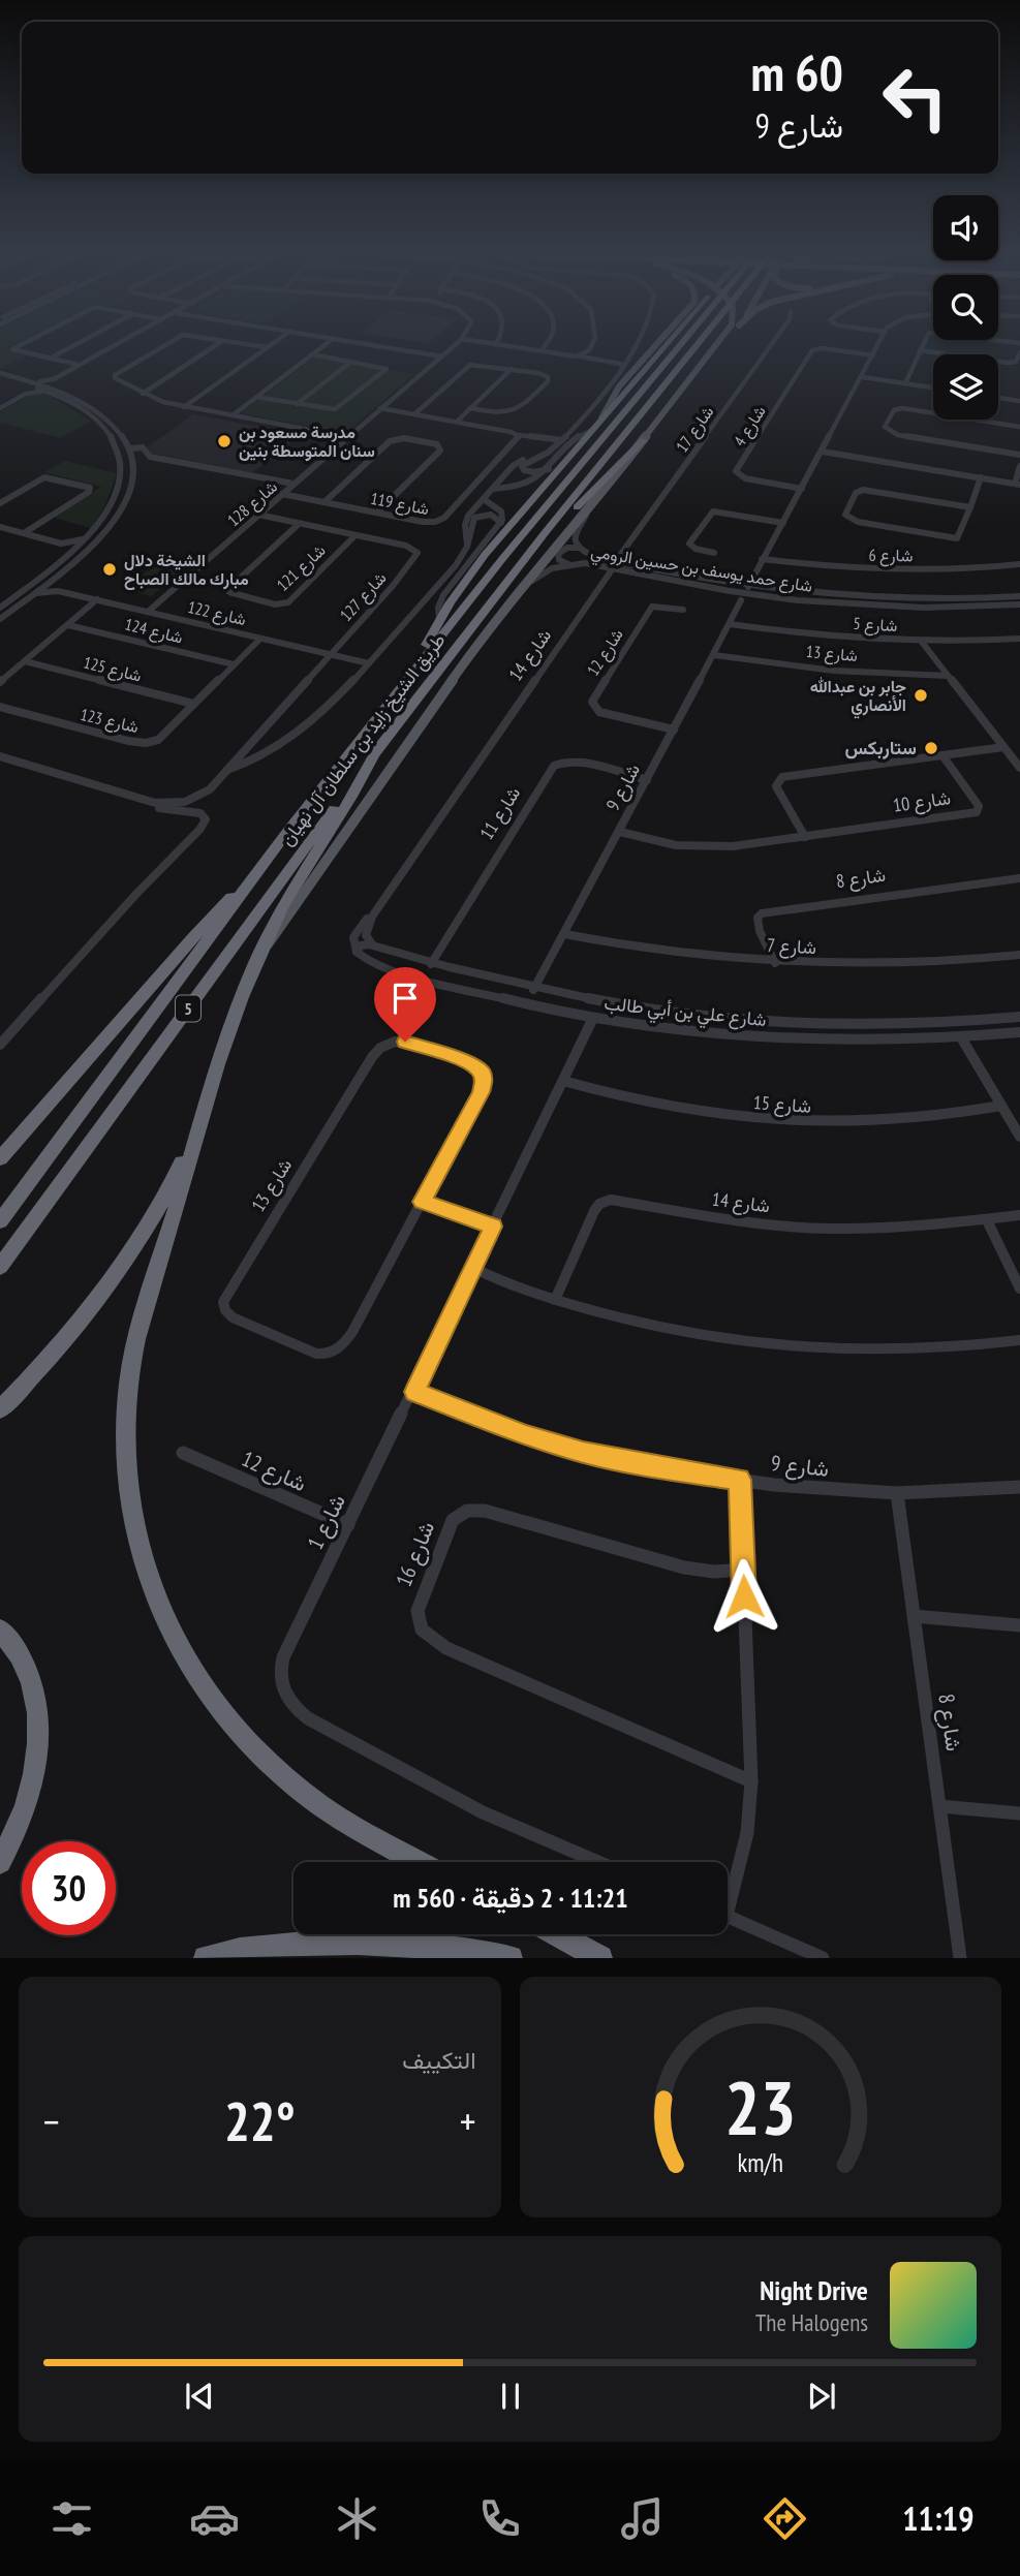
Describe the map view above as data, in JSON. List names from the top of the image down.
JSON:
{
  "streets": {
    "highway": ["طريق الشيخ زايد بن سلطان آل نهيان", "5"],
    "street": [
      "شارع 4",
      "شارع 17",
      "شارع 128",
      "شارع 119",
      "شارع 6",
      "شارع 121",
      "شارع حمد يوسف بن حسين الرومي",
      "شارع 127",
      "شارع 122",
      "شارع 5",
      "شارع 124",
      "شارع 12",
      "شارع 13",
      "شارع 14",
      "شارع 125",
      "شارع 123",
      "شارع 9",
      "شارع 10",
      "شارع 11",
      "شارع 8",
      "شارع 7",
      "شارع علي بن أبي طالب",
      "شارع 15",
      "شارع 1",
      "شارع 16"
    ]
  },
  "crossings": [
    ["شارع 17", "شارع حمد يوسف بن حسين الرومي"],
    ["شارع 17", "شارع 14"],
    ["شارع 128", "شارع 119"],
    ["شارع 128", "شارع 127"],
    ["شارع 128", "شارع 122"],
    ["شارع 121", "شارع 127"],
    ["شارع حمد يوسف بن حسين الرومي", "شارع 14"],
    ["شارع 127", "شارع 122"],
    ["شارع 122", "شارع 123"],
    ["شارع 5", "شارع 9"],
    ["شارع 124", "شارع 123"],
    ["شارع 12", "شارع 9"],
    ["شارع 12", "شارع 1"],
    ["شارع 13", "شارع 9"],
    ["شارع 14", "شارع علي بن أبي طالب"],
    ["شارع 125", "شارع 123"],
    ["طريق الشيخ زايد بن سلطان آل نهيان", "5"],
    ["شارع 9", "شارع 10"],
    ["شارع 9", "شارع 11"],
    ["شارع 9", "شارع 8"],
    ["شارع 9", "شارع 7"],
    ["شارع 9", "شارع علي بن أبي طالب"],
    ["شارع 9", "شارع 1"],
    ["شارع 11", "شارع علي بن أبي طالب"],
    ["شارع 8", "شارع 7"],
    ["شارع علي بن أبي طالب", "شارع 1"],
    ["شارع 15", "شارع 1"]
  ],
  "places": [
    "مدرسة مسعود بن سنان المتوسطة بنين",
    "الشيخة دلال مبارك مالك الصباح",
    "جابر بن عبدالله الأنصاري",
    "ستاربكس"
  ],
  "page": {
    "turn": ["60 m", "شارع 9"],
    "limit": "30",
    "trip": "11:21 · 2 دقيقة · 560 m",
    "tile": "التكييف",
    "heat": ["−", "22°", "+"],
    "song": ["Night Drive", "The Halogens"],
    "tabs": "11:19",
    "gauge": ["23", "km/h"]
  }
}
